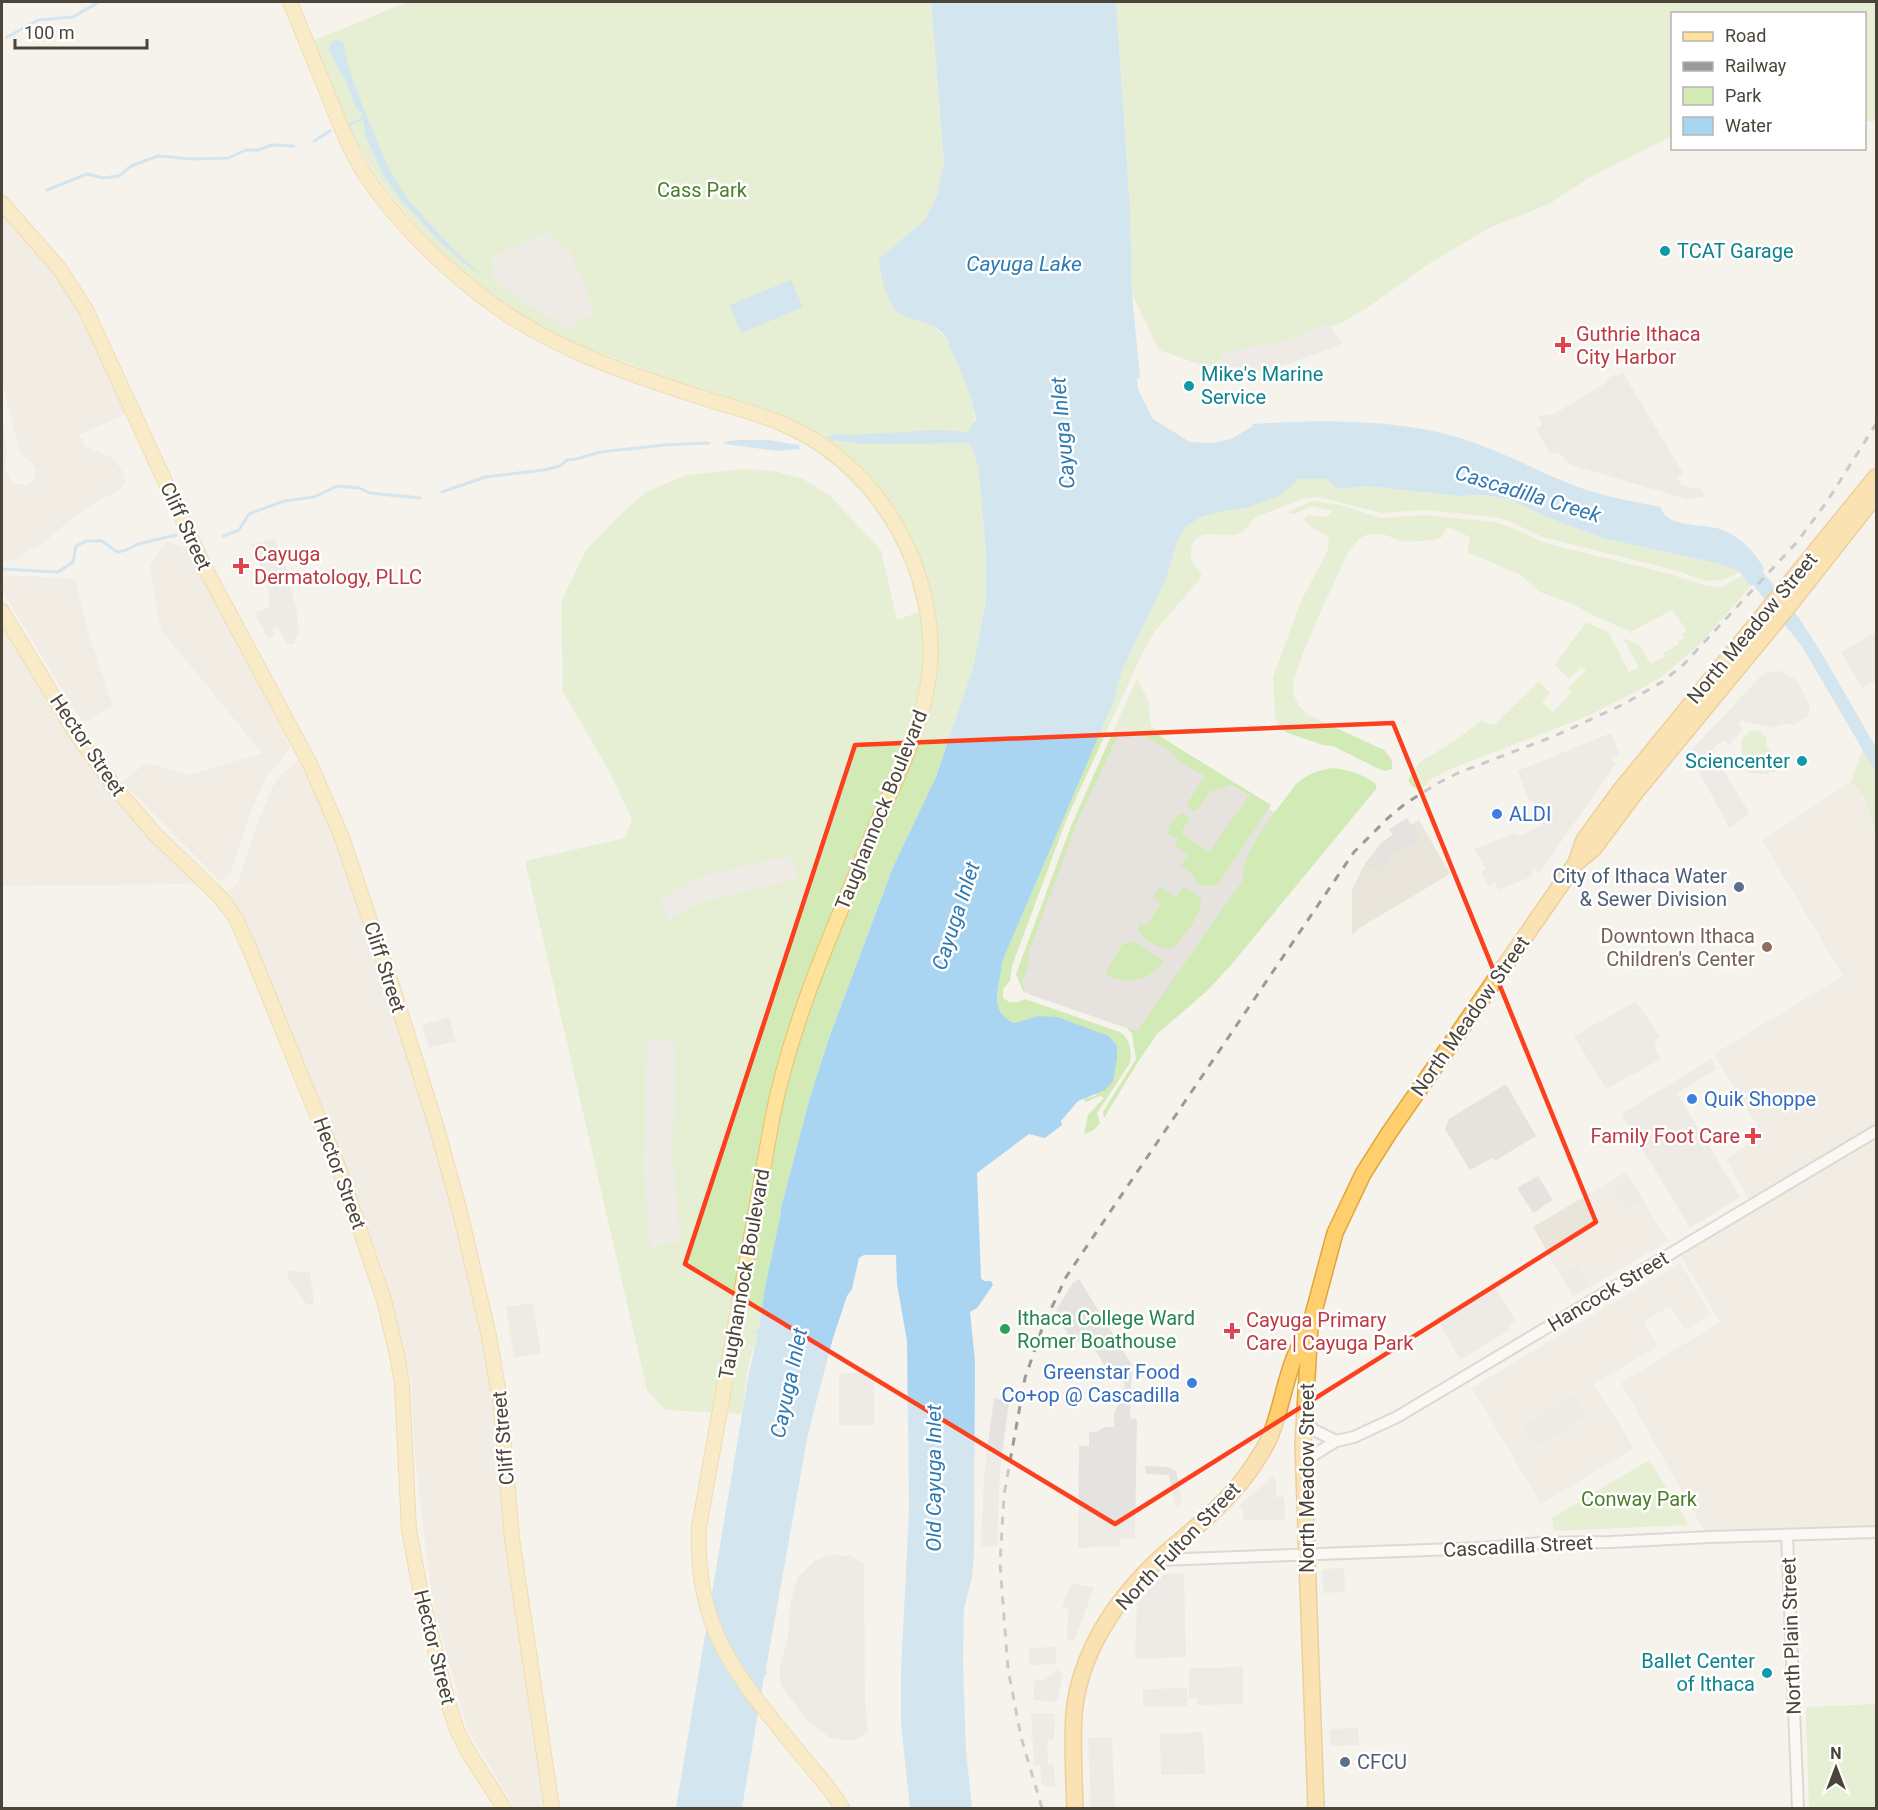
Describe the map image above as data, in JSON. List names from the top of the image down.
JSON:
{
  "streets": {
    "highway": ["North Meadow Street", "North Fulton Street"],
    "main road": ["Cliff Street", "Hector Street", "Taughannock Boulevard"],
    "street": ["Hancock Street", "Cascadilla Street", "North Plain Street"]
  },
  "crossings": [
    ["North Meadow Street", "Hancock Street"],
    ["North Meadow Street", "North Fulton Street"],
    ["North Meadow Street", "Cascadilla Street"],
    ["North Fulton Street", "Cascadilla Street"],
    ["Cascadilla Street", "North Plain Street"]
  ],
  "water": [
    "Cayuga Lake",
    "Cayuga Inlet",
    "Cascadilla Creek",
    "Old Cayuga Inlet"
  ],
  "parks": ["Cass Park", "Conway Park"],
  "places": {
    "other": [
      "TCAT Garage",
      "Mike's Marine Service",
      "Sciencenter",
      "ALDI",
      "City of Ithaca Water & Sewer Division",
      "Downtown Ithaca Children's Center",
      "Quik Shoppe",
      "Ithaca College Ward Romer Boathouse",
      "Greenstar Food Co+op @ Cascadilla",
      "Ballet Center of Ithaca",
      "CFCU"
    ],
    "health": [
      "Guthrie Ithaca City Harbor",
      "Cayuga Dermatology, PLLC",
      "Family Foot Care",
      "Cayuga Primary Care | Cayuga Park"
    ]
  },
  "legend": [
    "Road",
    "Railway",
    "Park",
    "Water"
  ],
  "scale_bar": "100 m",
  "north": "top"
}
